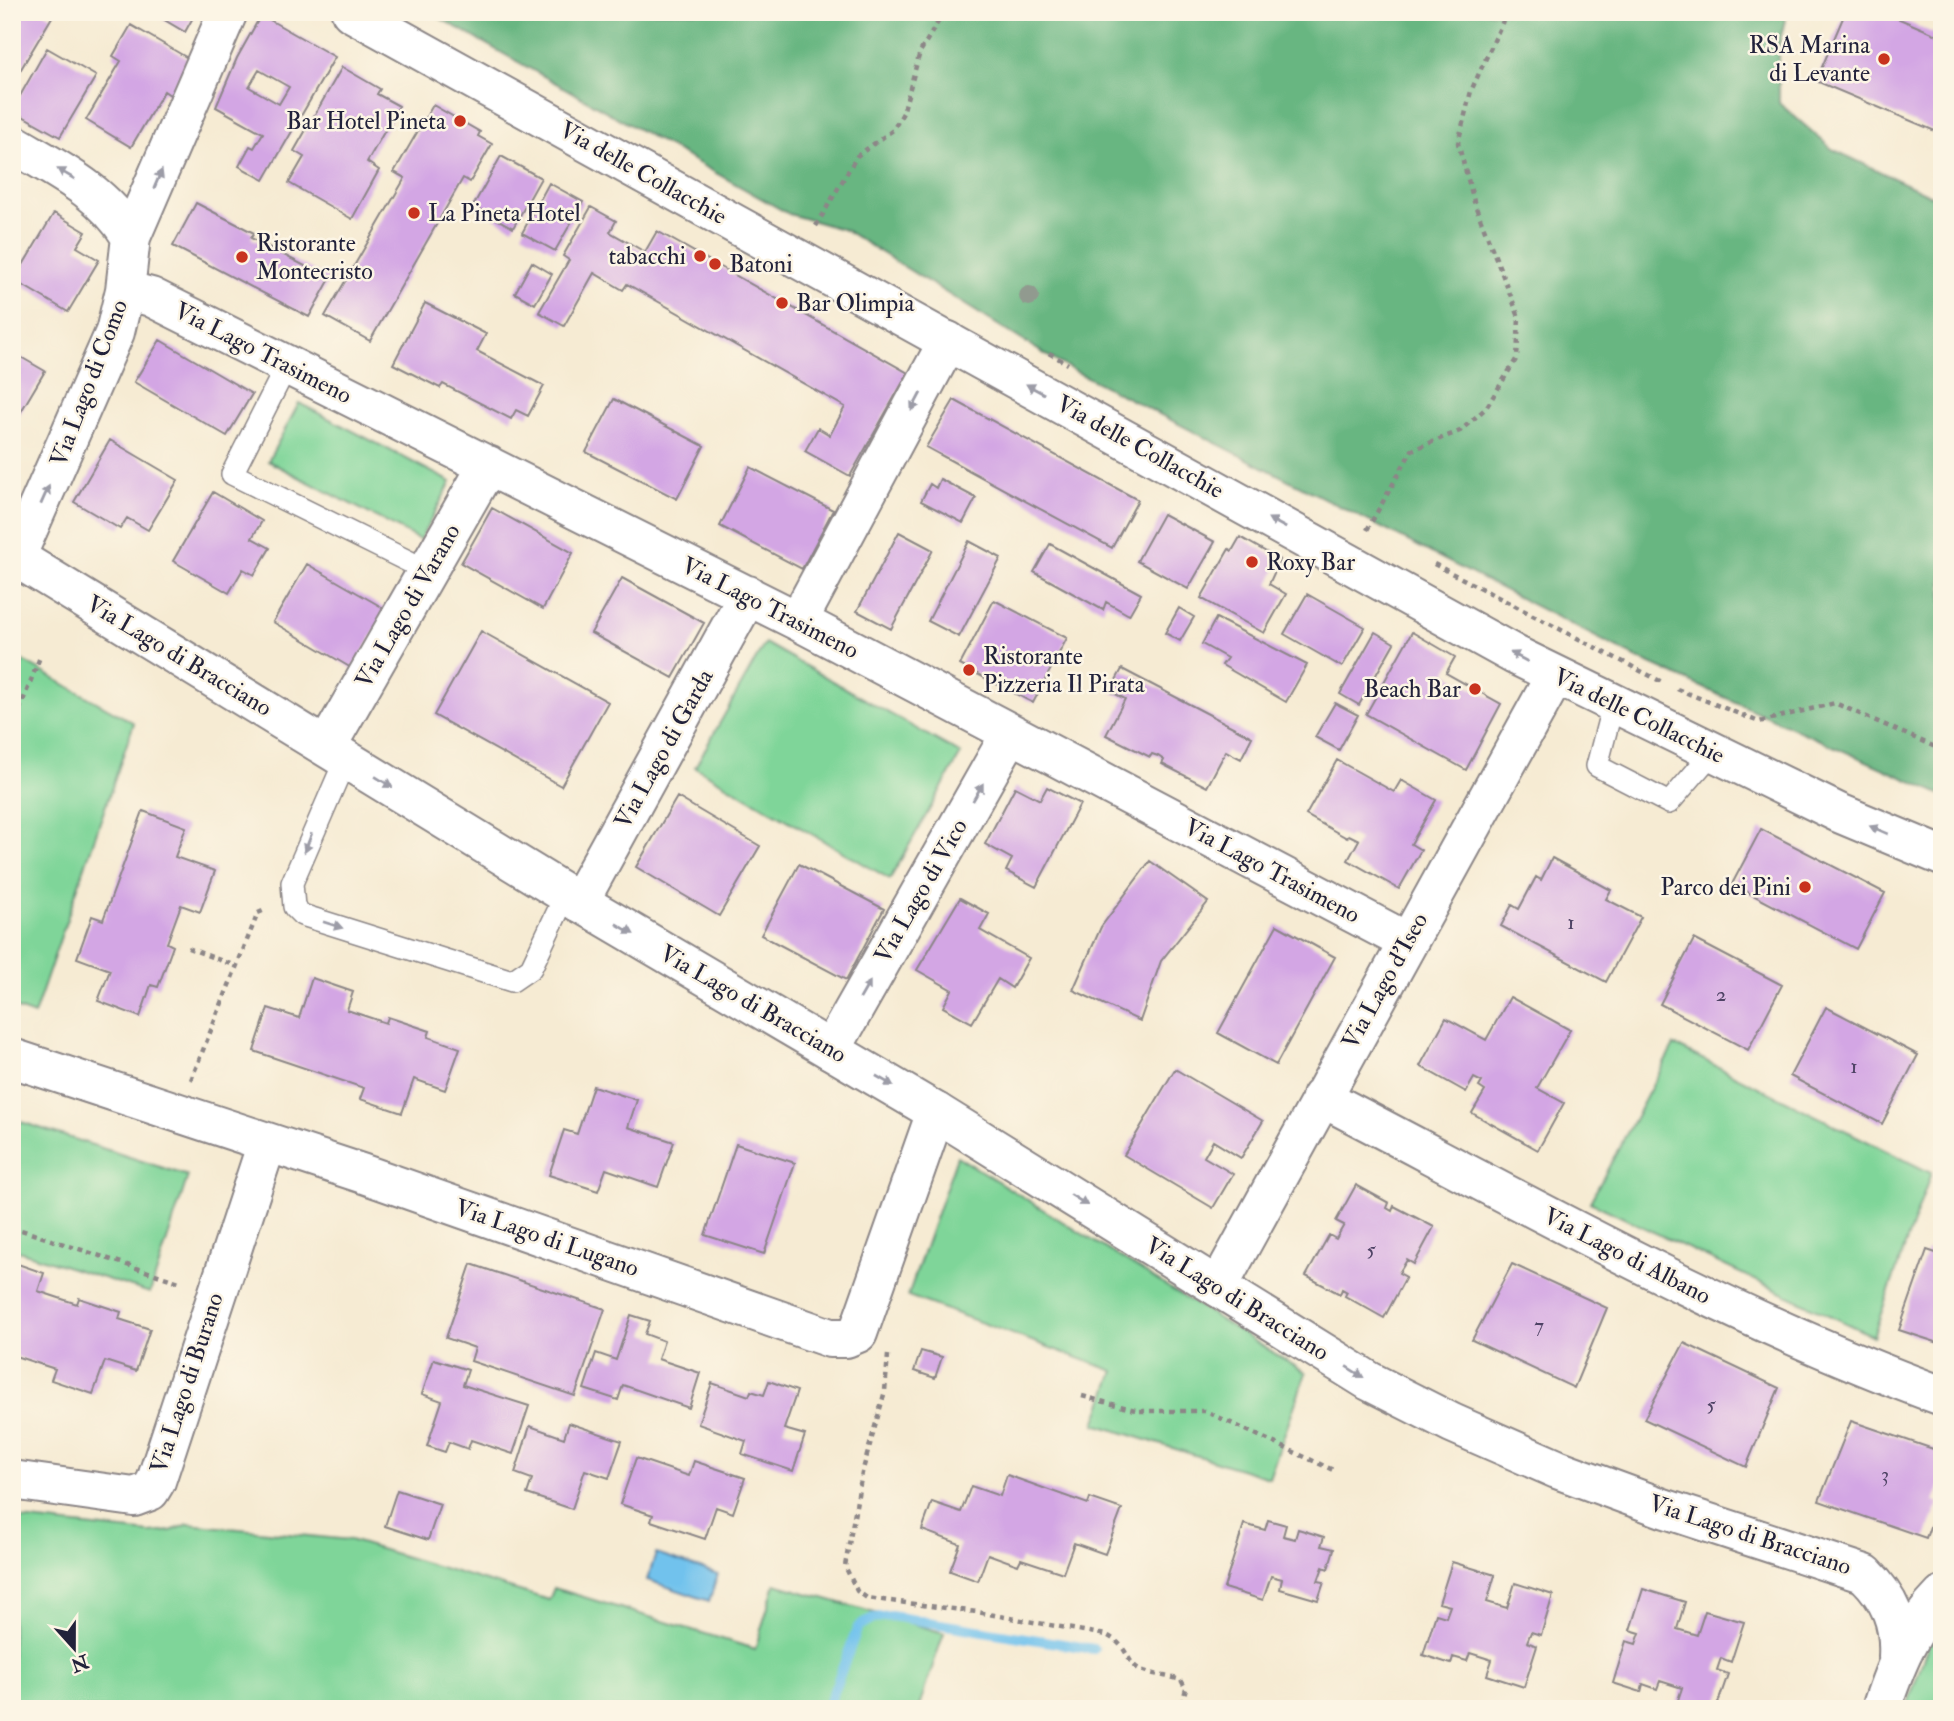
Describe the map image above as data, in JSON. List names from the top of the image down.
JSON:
{
  "streets": {
    "street": [
      "Via delle Collacchie",
      "Via Lago Trasimeno",
      "Via Lago di Como",
      "Via Lago di Varano",
      "Via Lago di Bracciano",
      "Via Lago di Garda",
      "Via Lago di Vico",
      "Via Lago d'Iseo",
      "Via Lago di Lugano",
      "Via Lago di Albano",
      "Via Lago di Burano"
    ]
  },
  "crossings": [
    ["Via delle Collacchie", "Via Lago d'Iseo"],
    ["Via Lago Trasimeno", "Via Lago di Como"],
    ["Via Lago Trasimeno", "Via Lago di Varano"],
    ["Via Lago Trasimeno", "Via Lago di Garda"],
    ["Via Lago Trasimeno", "Via Lago di Vico"],
    ["Via Lago Trasimeno", "Via Lago d'Iseo"],
    ["Via Lago di Como", "Via Lago di Bracciano"],
    ["Via Lago di Varano", "Via Lago di Bracciano"],
    ["Via Lago di Bracciano", "Via Lago di Garda"],
    ["Via Lago di Bracciano", "Via Lago di Vico"],
    ["Via Lago di Bracciano", "Via Lago d'Iseo"],
    ["Via Lago di Bracciano", "Via Lago di Lugano"],
    ["Via Lago d'Iseo", "Via Lago di Albano"],
    ["Via Lago di Lugano", "Via Lago di Burano"]
  ],
  "one_way": [
    "Via delle Collacchie",
    "Via Lago di Como",
    "Via Lago di Bracciano",
    "Via Lago di Vico"
  ],
  "places": [
    "RSA Marina di Levante",
    "Bar Hotel Pineta",
    "La Pineta Hotel",
    "tabacchi",
    "Ristorante Montecristo",
    "Batoni",
    "Bar Olimpia",
    "Roxy Bar",
    "Ristorante Pizzeria Il Pirata",
    "Beach Bar",
    "Parco dei Pini"
  ],
  "house_numbers": [
    "1",
    "2",
    "1",
    "5",
    "7",
    "5",
    "3"
  ],
  "north": "bottom"
}
